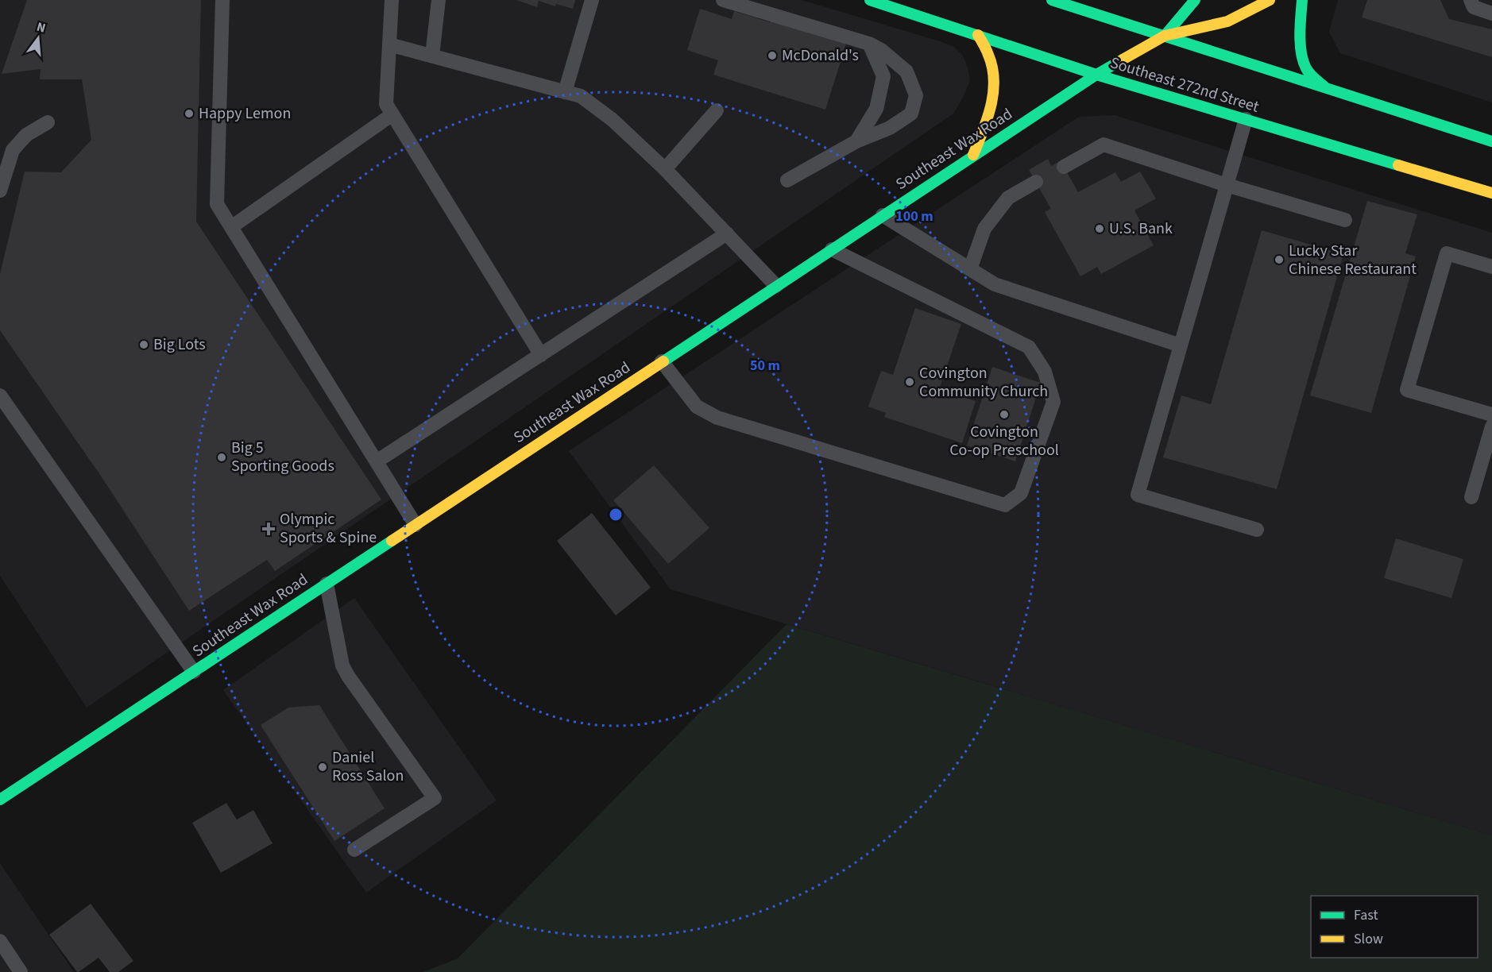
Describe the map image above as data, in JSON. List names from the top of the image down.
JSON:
{
  "streets": {
    "street": ["Southeast 272nd Street", "Southeast Wax Road"]
  },
  "crossings": [
    ["Southeast 272nd Street", "Southeast Wax Road"]
  ],
  "places": {
    "other": [
      "McDonald's",
      "Happy Lemon",
      "U.S. Bank",
      "Lucky Star Chinese Restaurant",
      "Big Lots",
      "Covington Community Church",
      "Covington Co-op Preschool",
      "Big 5 Sporting Goods",
      "Daniel Ross Salon"
    ],
    "health": ["Olympic Sports & Spine"]
  },
  "legend": ["Fast", "Slow"],
  "north": "top",
  "rings": ["100 m", "50 m"]
}
